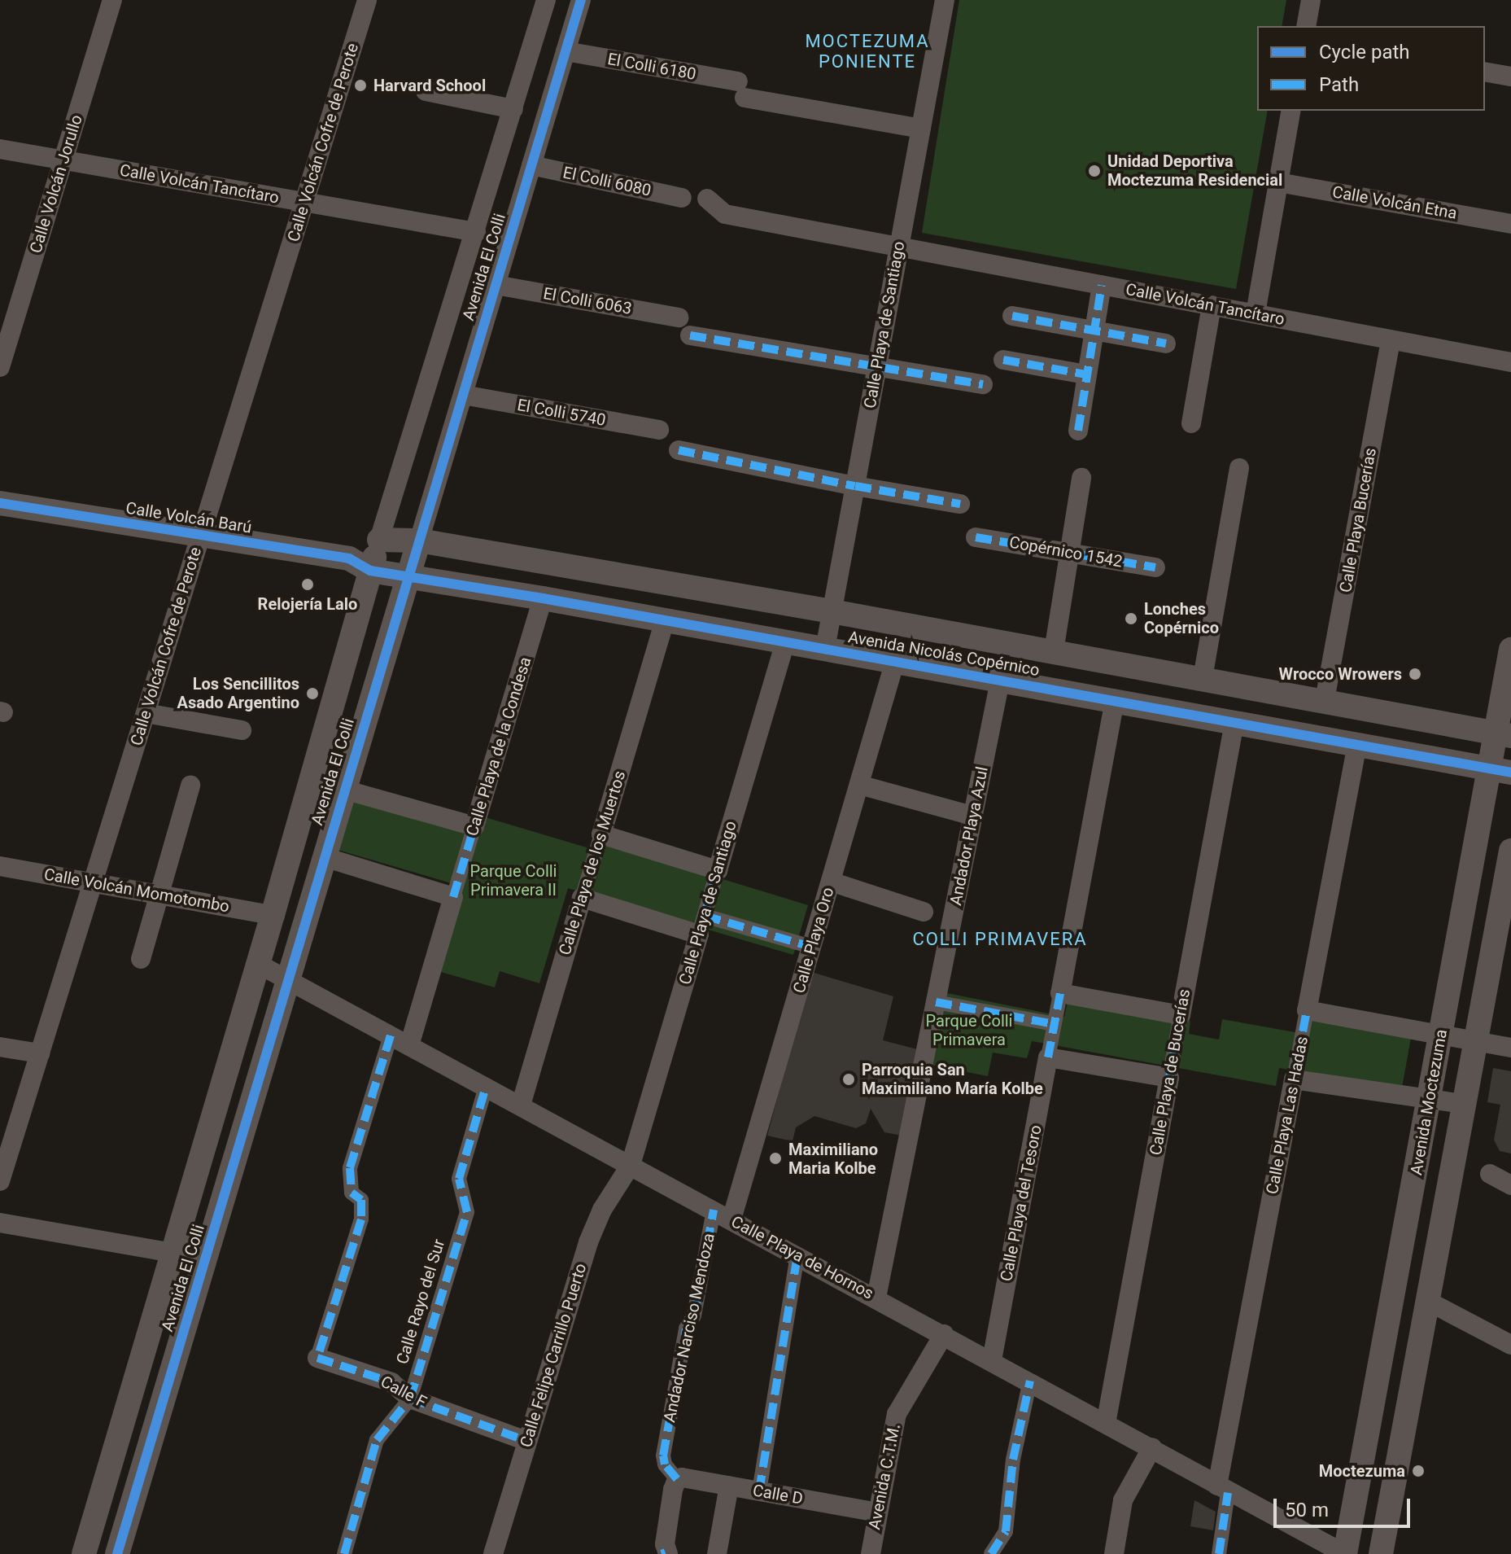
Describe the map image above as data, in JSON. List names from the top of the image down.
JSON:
{
  "streets": {
    "street": [
      "El Colli 6180",
      "Calle Volcán Cofre de Perote",
      "El Colli 6080",
      "Calle Volcán Jorullo",
      "Calle Volcán Tancítaro",
      "Calle Volcán Etna",
      "Avenida El Colli",
      "El Colli 6063",
      "Calle Playa de Santiago",
      "El Colli 5740",
      "Calle Volcán Barú",
      "Calle Playa Bucerías",
      "Copérnico 1542",
      "Avenida Nicolás Copérnico",
      "Calle Playa de la Condesa",
      "Andador Playa Azul",
      "Calle Playa de los Muertos",
      "Calle Volcán Momotombo",
      "Calle Playa Oro",
      "Calle Playa de Bucerías",
      "Avenida Moctezuma",
      "Calle Playa Las Hadas",
      "Calle Playa del Tesoro",
      "Calle Playa de Hornos",
      "Calle Rayo del Sur",
      "Andador Narciso Mendoza",
      "Calle Felipe Carrillo Puerto",
      "Calle F",
      "Avenida C.T.M.",
      "Calle D"
    ]
  },
  "crossings": [
    ["El Colli 6180", "Avenida El Colli"],
    ["El Colli 6180", "Calle Playa de Santiago"],
    ["Calle Volcán Cofre de Perote", "Calle Volcán Tancítaro"],
    ["Calle Volcán Cofre de Perote", "Calle Volcán Barú"],
    ["Calle Volcán Cofre de Perote", "Calle Volcán Momotombo"],
    ["El Colli 6080", "Avenida El Colli"],
    ["Calle Volcán Jorullo", "Calle Volcán Tancítaro"],
    ["Calle Volcán Tancítaro", "Avenida El Colli"],
    ["Calle Volcán Tancítaro", "Calle Playa de Santiago"],
    ["Calle Volcán Tancítaro", "Calle Playa Bucerías"],
    ["Avenida El Colli", "El Colli 6063"],
    ["Avenida El Colli", "El Colli 5740"],
    ["Avenida El Colli", "Calle Volcán Barú"],
    ["Avenida El Colli", "Avenida Nicolás Copérnico"],
    ["Avenida El Colli", "Calle Volcán Momotombo"],
    ["Avenida El Colli", "Calle Playa de Hornos"],
    ["Calle Playa de Santiago", "Avenida Nicolás Copérnico"],
    ["Calle Playa de Santiago", "Calle Playa de Hornos"],
    ["Calle Playa de Santiago", "Calle Felipe Carrillo Puerto"],
    ["Calle Volcán Barú", "Avenida Nicolás Copérnico"],
    ["Calle Playa Bucerías", "Avenida Nicolás Copérnico"],
    ["Avenida Nicolás Copérnico", "Calle Playa de la Condesa"],
    ["Avenida Nicolás Copérnico", "Andador Playa Azul"],
    ["Avenida Nicolás Copérnico", "Calle Playa de los Muertos"],
    ["Avenida Nicolás Copérnico", "Calle Playa Oro"],
    ["Avenida Nicolás Copérnico", "Calle Playa de Bucerías"],
    ["Avenida Nicolás Copérnico", "Avenida Moctezuma"],
    ["Avenida Nicolás Copérnico", "Calle Playa Las Hadas"],
    ["Avenida Nicolás Copérnico", "Calle Playa del Tesoro"],
    ["Calle Playa de la Condesa", "Calle Playa de Hornos"],
    ["Andador Playa Azul", "Calle Playa de Hornos"],
    ["Calle Playa de los Muertos", "Calle Playa de Hornos"],
    ["Calle Playa Oro", "Calle Playa de Hornos"],
    ["Calle Playa de Bucerías", "Calle Playa de Hornos"],
    ["Avenida Moctezuma", "Calle Playa de Hornos"],
    ["Calle Playa Las Hadas", "Calle Playa de Hornos"],
    ["Calle Playa del Tesoro", "Calle Playa de Hornos"],
    ["Calle Playa de Hornos", "Calle Rayo del Sur"],
    ["Calle Playa de Hornos", "Andador Narciso Mendoza"],
    ["Calle Playa de Hornos", "Calle Felipe Carrillo Puerto"],
    ["Calle Playa de Hornos", "Avenida C.T.M."],
    ["Calle Rayo del Sur", "Calle F"],
    ["Andador Narciso Mendoza", "Calle D"],
    ["Calle Felipe Carrillo Puerto", "Calle F"],
    ["Avenida C.T.M.", "Calle D"]
  ],
  "districts": ["MOCTEZUMA PONIENTE", "COLLI PRIMAVERA"],
  "parks": ["Parque Colli Primavera II", "Parque Colli Primavera"],
  "places": [
    "Harvard School",
    "Unidad Deportiva Moctezuma Residencial",
    "Relojería Lalo",
    "Lonches Copérnico",
    "Wrocco Wrowers",
    "Los Sencillitos Asado Argentino",
    "Parroquia San Maximiliano María Kolbe",
    "Maximiliano Maria Kolbe",
    "Moctezuma"
  ],
  "legend": ["Cycle path", "Path"],
  "scale_bar": "50 m"
}
